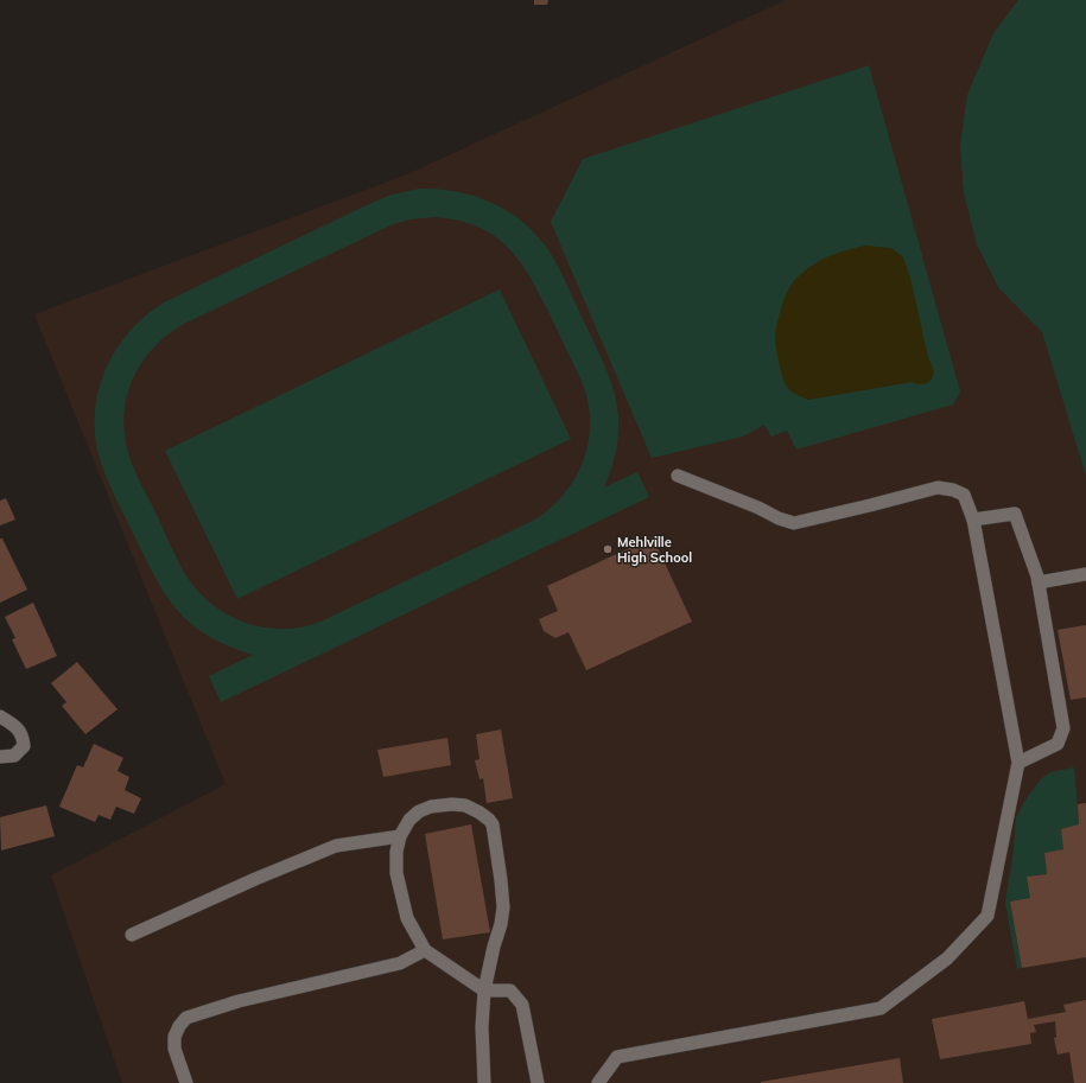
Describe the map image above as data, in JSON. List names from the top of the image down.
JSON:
{
  "places": ["Mehlville High School"]
}
